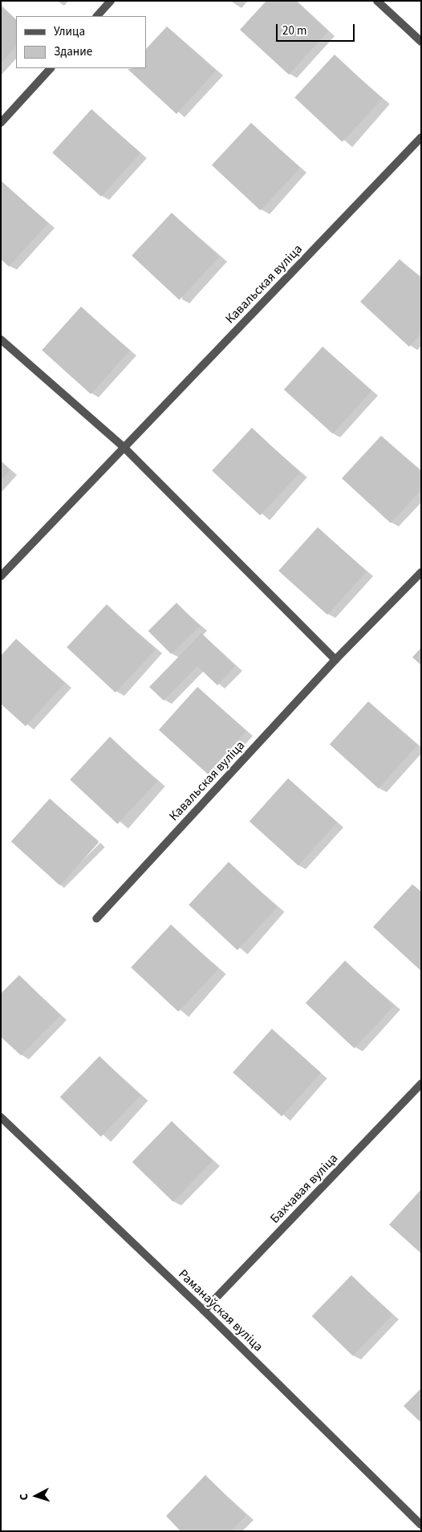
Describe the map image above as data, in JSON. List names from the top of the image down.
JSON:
{
  "streets": {
    "street": ["Кавальская вуліца", "Бахчавая вуліца", "Раманаўская вуліца"]
  },
  "crossings": [
    ["Бахчавая вуліца", "Раманаўская вуліца"]
  ],
  "legend": ["Улица", "Здание"],
  "scale_bar": "20 m",
  "north": "left"
}
